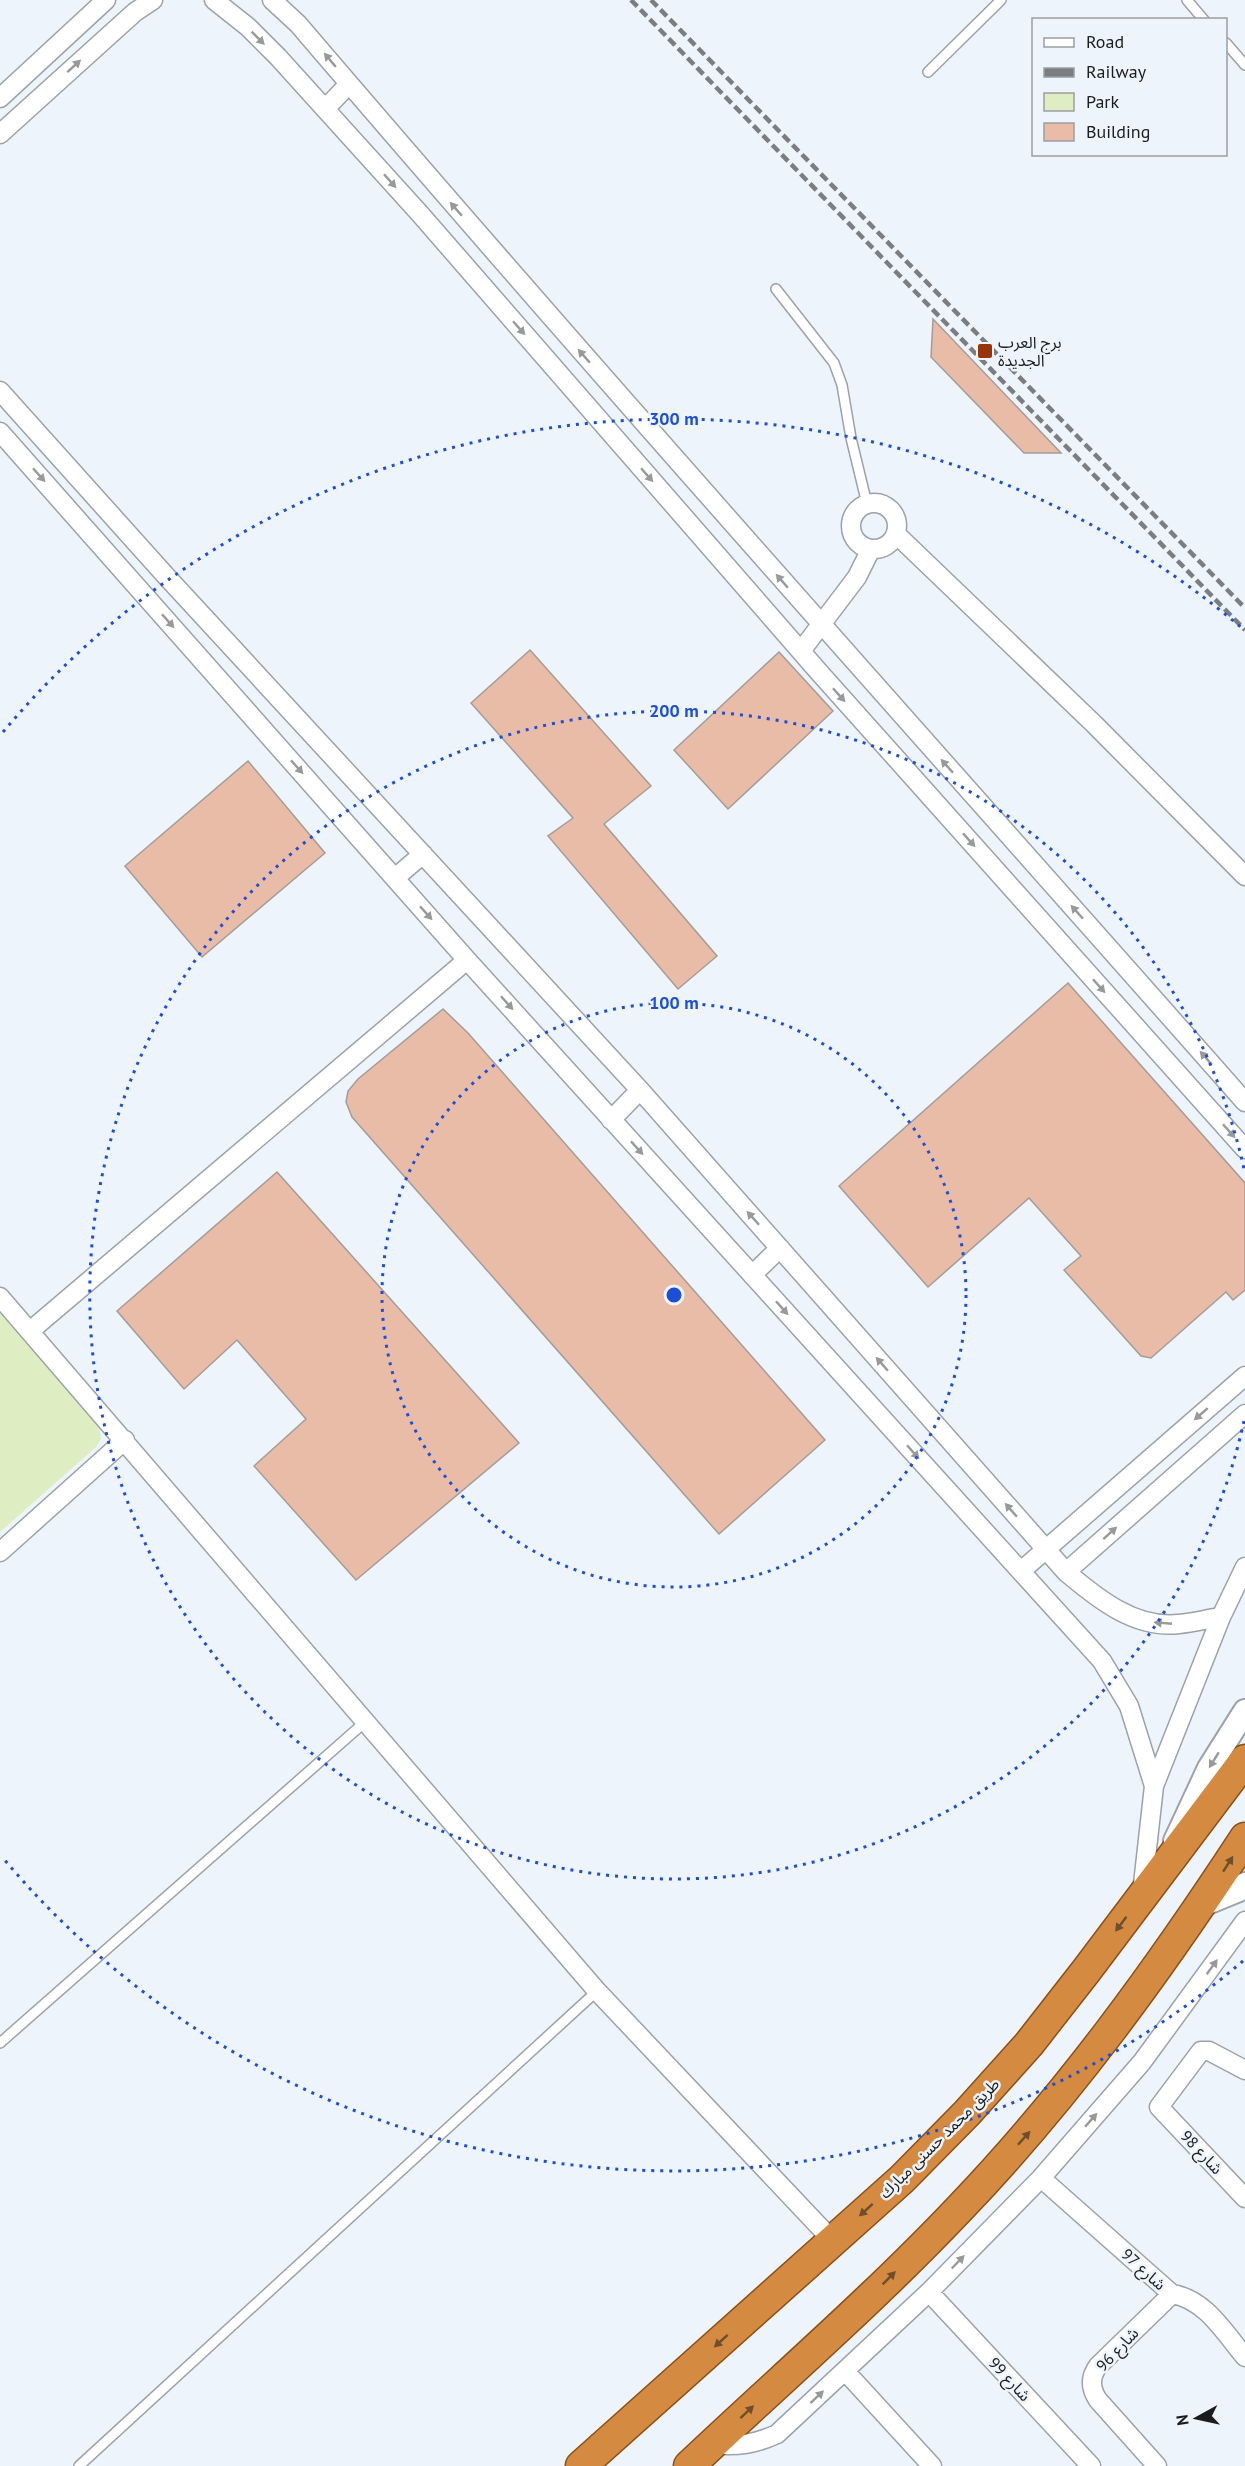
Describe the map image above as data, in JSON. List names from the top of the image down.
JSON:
{
  "streets": {
    "highway": ["طريق محمد حسنى مبارك"],
    "street": [
      "شارع 98",
      "شارع 97",
      "شارع 96",
      "شارع 99"
    ]
  },
  "crossings": [
    ["شارع 97", "شارع 96"]
  ],
  "places": {
    "transit": ["برج العرب الجديدة"]
  },
  "legend": [
    "Road",
    "Railway",
    "Park",
    "Building"
  ],
  "north": "left",
  "rings": ["300 m", "200 m", "100 m"]
}
